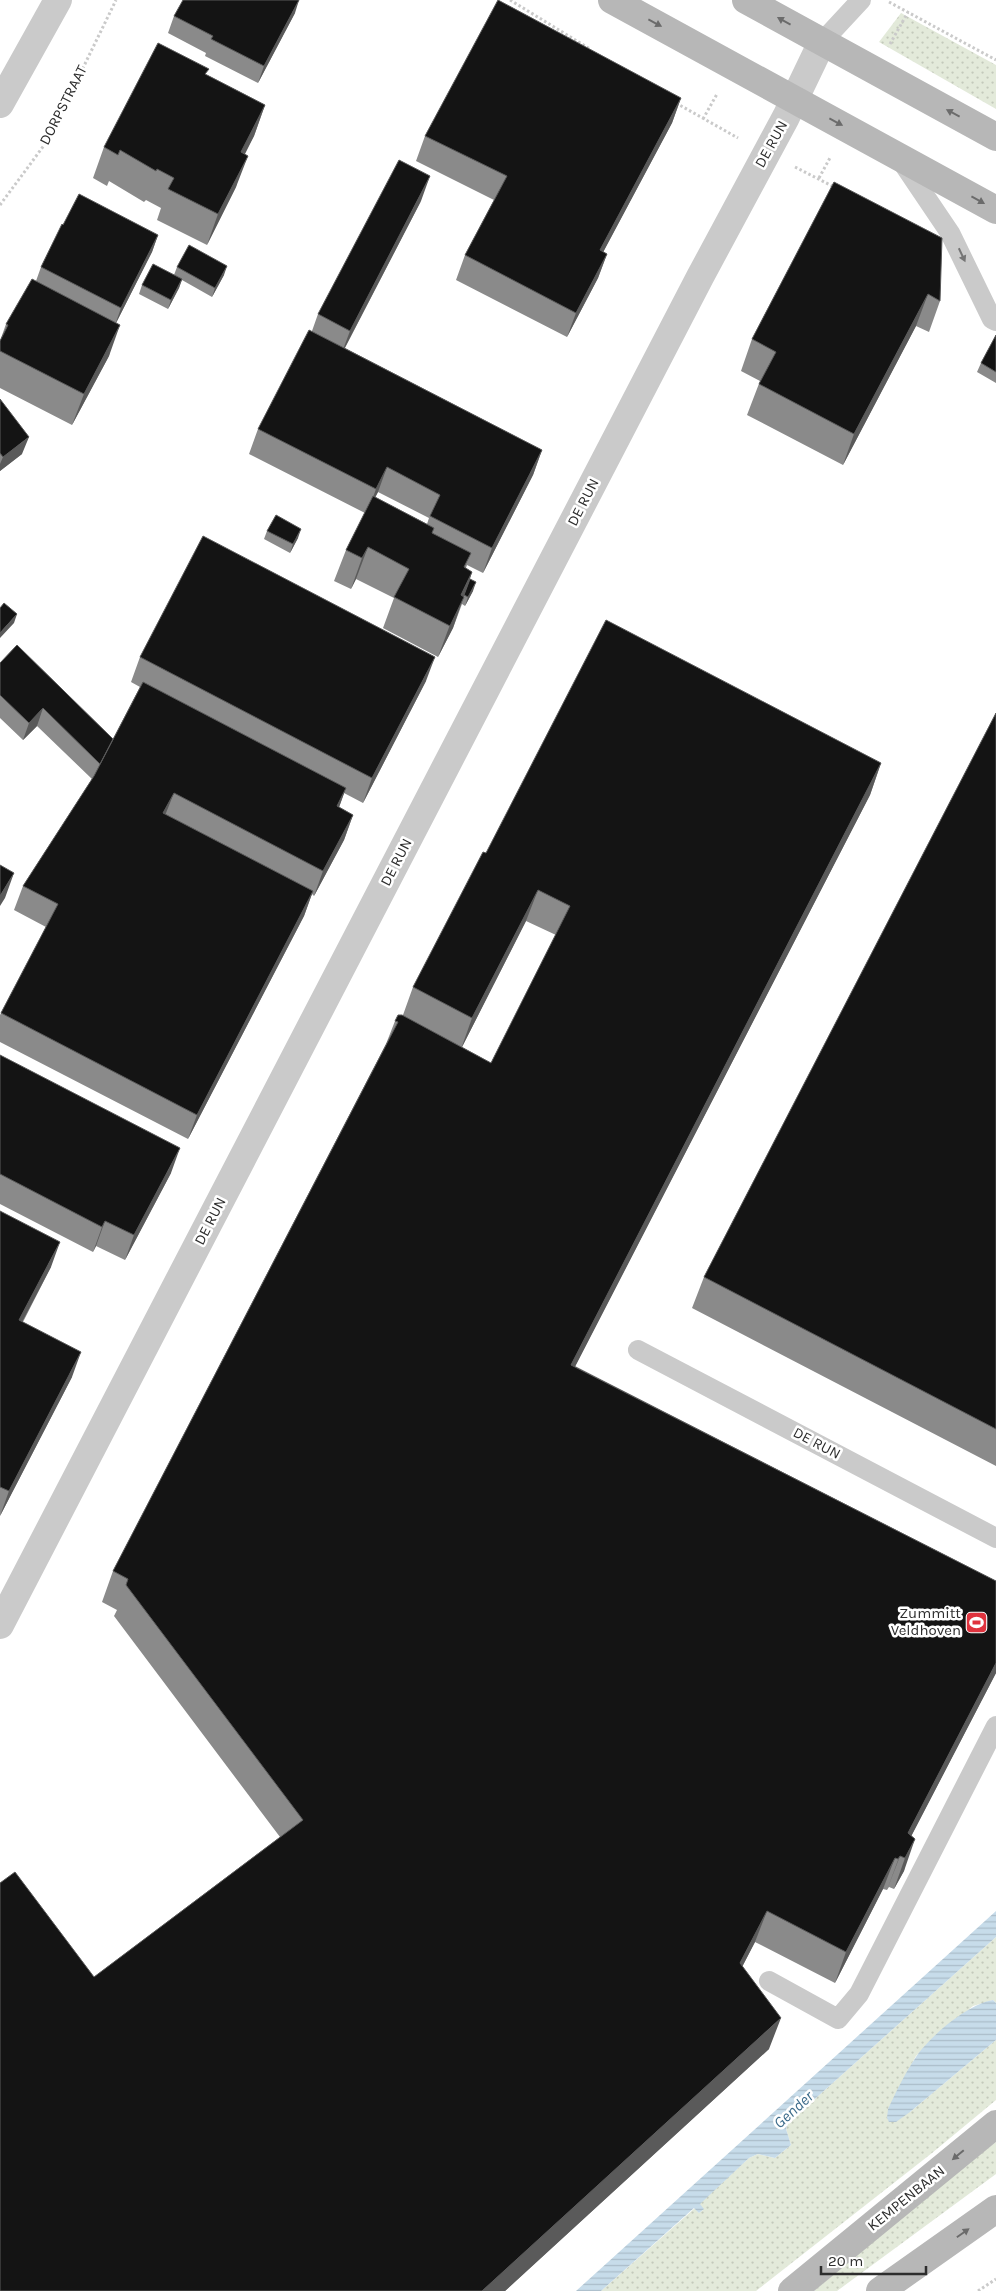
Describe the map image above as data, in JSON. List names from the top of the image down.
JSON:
{
  "streets": {
    "main road": ["KEMPENBAAN"],
    "street": ["DE RUN"],
    "path": ["DORPSTRAAT"]
  },
  "water": ["Gender"],
  "places": {
    "sports": ["Zummitt Veldhoven"]
  },
  "scale_bar": "20 m"
}
